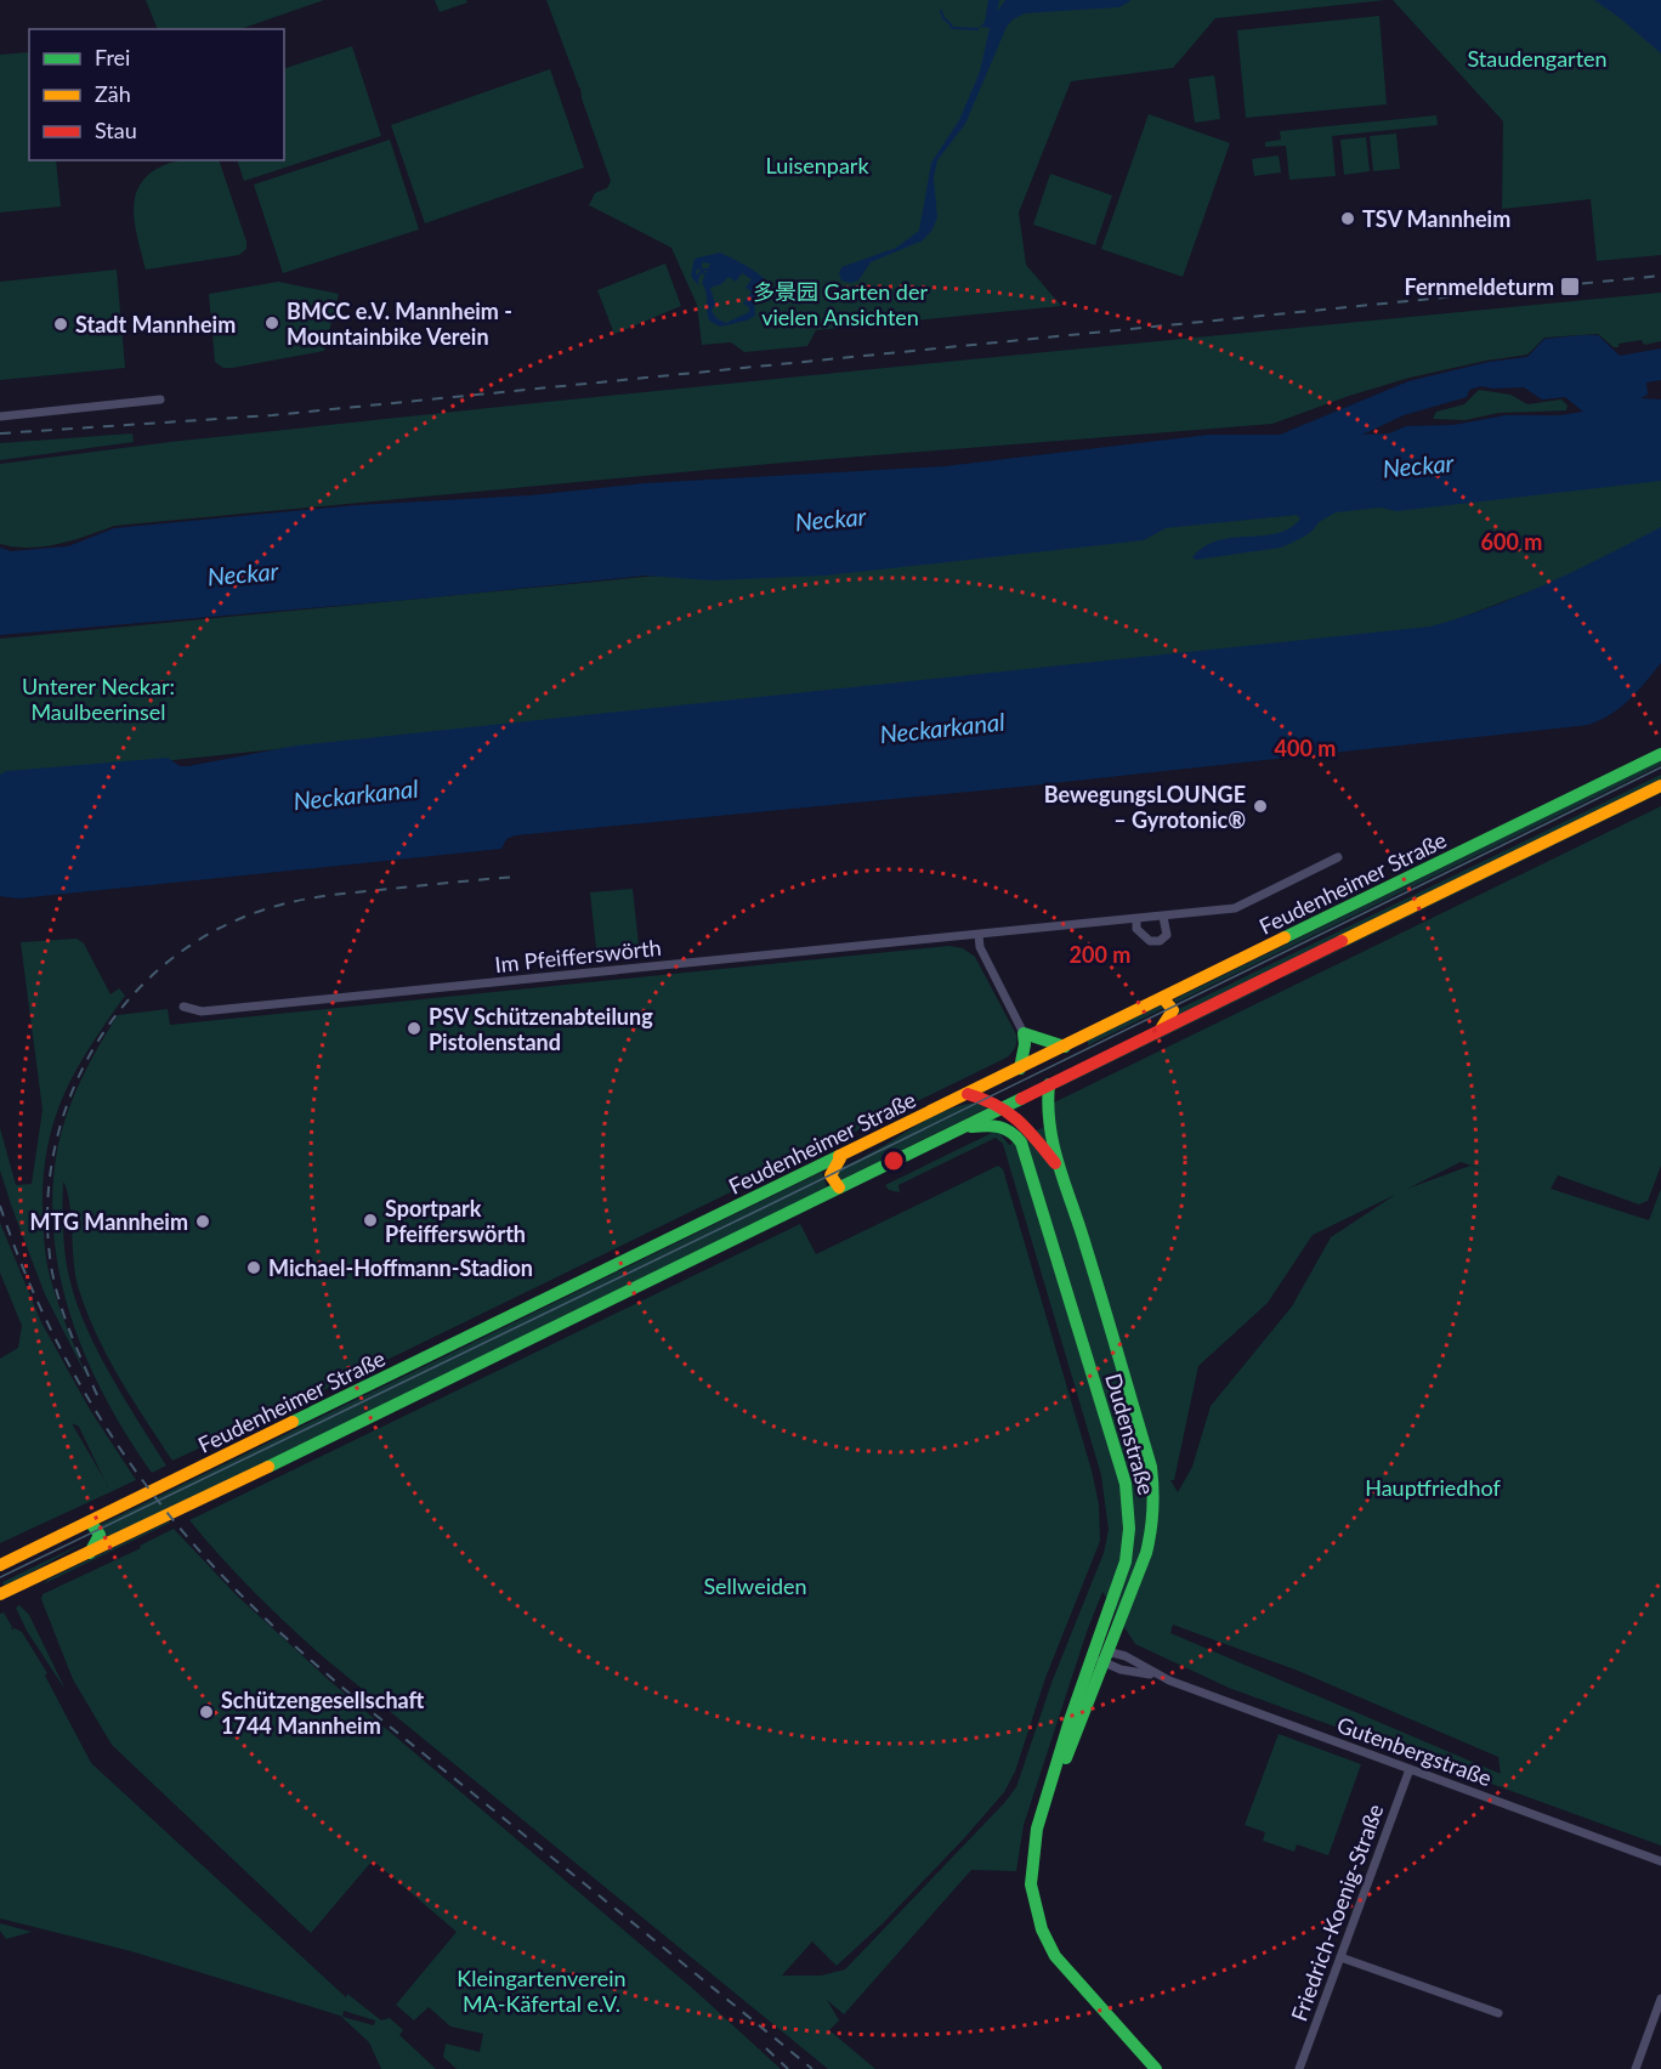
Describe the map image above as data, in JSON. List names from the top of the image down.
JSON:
{
  "streets": {
    "main road": ["Feudenheimer Straße", "Dudenstraße"],
    "street": ["Im Pfeifferswörth", "Gutenbergstraße", "Friedrich-Koenig-Straße"]
  },
  "crossings": [
    ["Dudenstraße", "Gutenbergstraße"],
    ["Gutenbergstraße", "Friedrich-Koenig-Straße"]
  ],
  "water": ["Neckar", "Neckarkanal"],
  "parks": [
    "Staudengarten",
    "Luisenpark",
    "多景园 Garten der vielen Ansichten",
    "Unterer Neckar: Maulbeerinsel",
    "Hauptfriedhof",
    "Sellweiden",
    "Kleingartenverein MA-Käfertal e.V."
  ],
  "places": {
    "other": [
      "TSV Mannheim",
      "BMCC e.V. Mannheim - Mountainbike Verein",
      "Stadt Mannheim",
      "BewegungsLOUNGE – Gyrotonic®",
      "PSV Schützenabteilung Pistolenstand",
      "Sportpark Pfeifferswörth",
      "MTG Mannheim",
      "Michael-Hoffmann-Stadion",
      "Schützengesellschaft 1744 Mannheim"
    ],
    "transit": ["Fernmeldeturm"]
  },
  "legend": ["Frei", "Zäh", "Stau"],
  "rings": ["600 m", "400 m", "200 m"]
}
